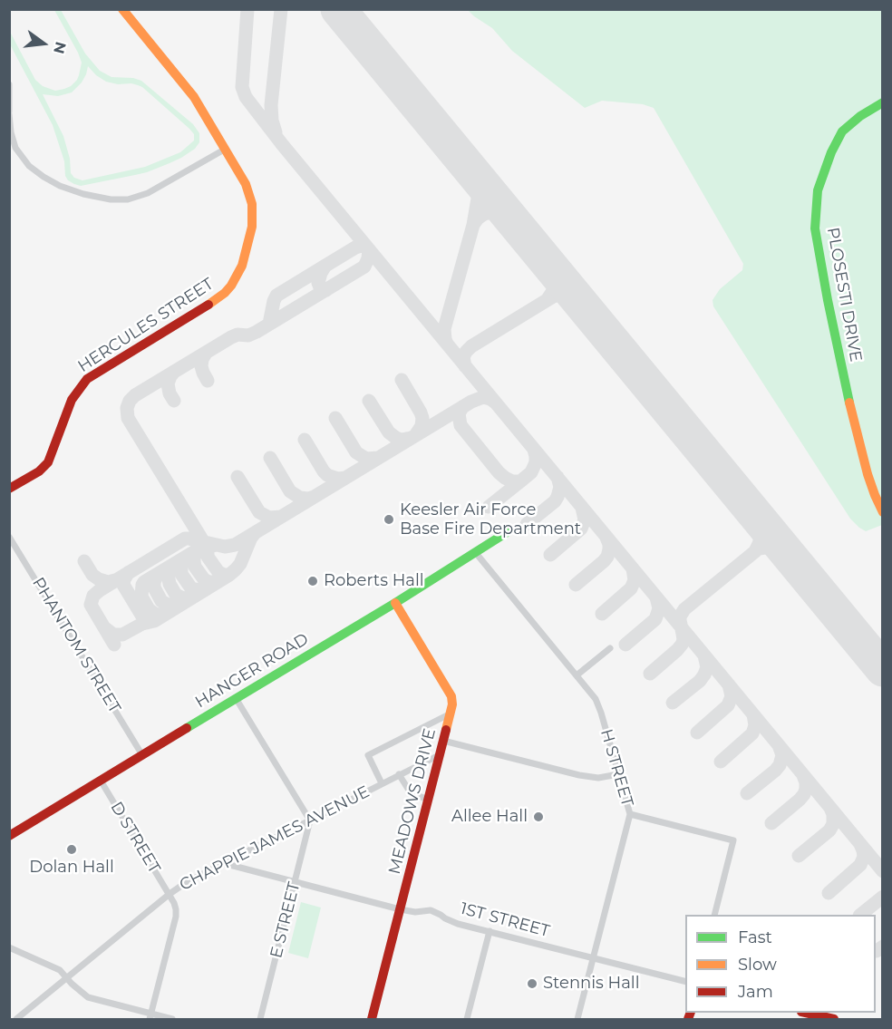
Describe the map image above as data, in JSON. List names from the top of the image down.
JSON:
{
  "streets": {
    "street": [
      "PLOSESTI DRIVE",
      "HERCULES STREET",
      "PHANTOM STREET",
      "HANGER ROAD",
      "H STREET",
      "MEADOWS DRIVE",
      "D STREET",
      "CHAPPIE JAMES AVENUE",
      "E STREET",
      "1ST STREET"
    ]
  },
  "crossings": [
    ["PHANTOM STREET", "HANGER ROAD"],
    ["HANGER ROAD", "H STREET"],
    ["HANGER ROAD", "MEADOWS DRIVE"],
    ["HANGER ROAD", "D STREET"],
    ["H STREET", "1ST STREET"],
    ["MEADOWS DRIVE", "CHAPPIE JAMES AVENUE"],
    ["MEADOWS DRIVE", "1ST STREET"],
    ["D STREET", "CHAPPIE JAMES AVENUE"],
    ["CHAPPIE JAMES AVENUE", "E STREET"],
    ["CHAPPIE JAMES AVENUE", "1ST STREET"],
    ["E STREET", "1ST STREET"]
  ],
  "places": [
    "Keesler Air Force Base Fire Department",
    "Roberts Hall",
    "Allee Hall",
    "Dolan Hall",
    "Stennis Hall"
  ],
  "legend": ["Fast", "Slow", "Jam"],
  "north": "right"
}
